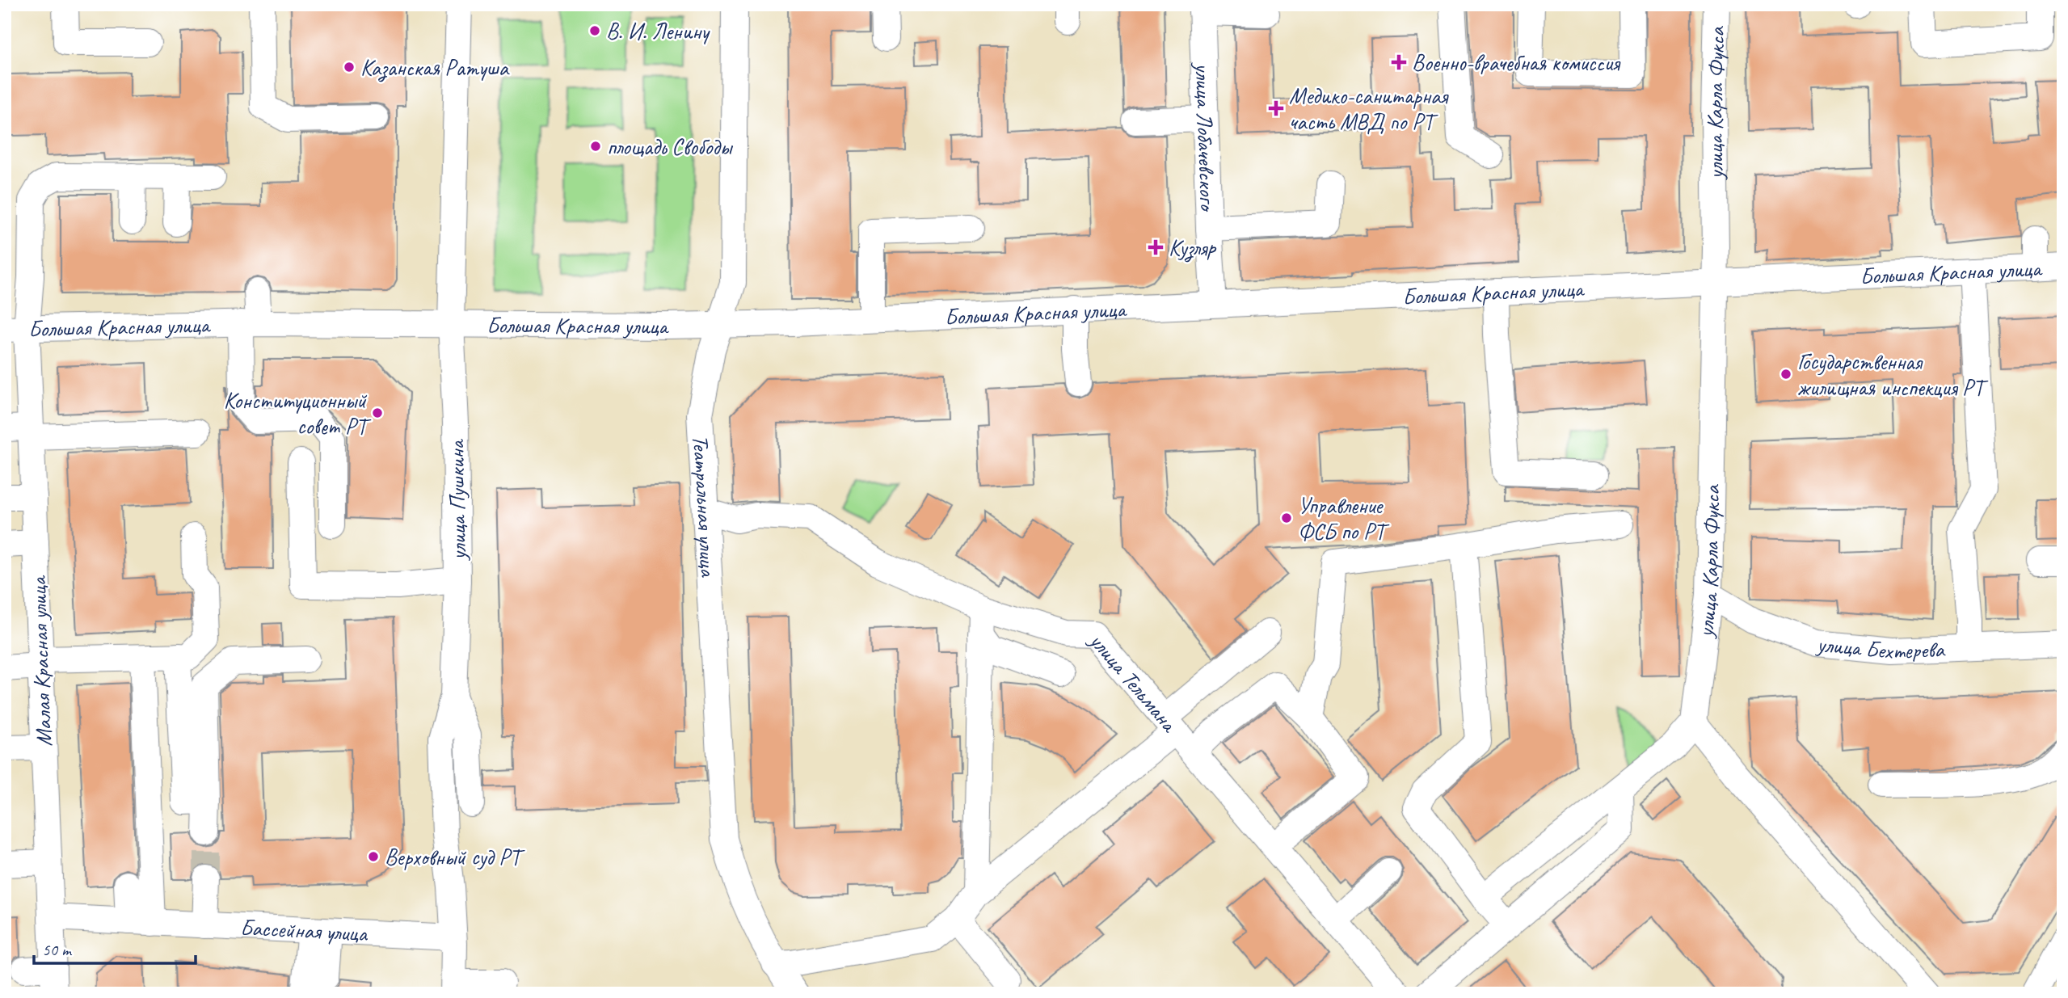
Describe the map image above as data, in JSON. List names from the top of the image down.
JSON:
{
  "streets": {
    "street": [
      "улица Карла Фукса",
      "улица Лобачевского",
      "Большая Красная улица",
      "улица Пушкина",
      "Театральная улица",
      "улица Бехтерева",
      "Малая Красная улица",
      "улица Тельмана",
      "Бассейная улица"
    ]
  },
  "crossings": [
    ["улица Карла Фукса", "Большая Красная улица"],
    ["улица Карла Фукса", "улица Бехтерева"],
    ["улица Лобачевского", "Большая Красная улица"],
    ["Большая Красная улица", "улица Пушкина"],
    ["Большая Красная улица", "Театральная улица"],
    ["Большая Красная улица", "Малая Красная улица"],
    ["улица Пушкина", "Бассейная улица"],
    ["Театральная улица", "улица Тельмана"],
    ["Малая Красная улица", "Бассейная улица"]
  ],
  "places": {
    "other": [
      "В. И. Ленину",
      "Казанская Ратуша",
      "площадь Свободы",
      "Государственная жилищная инспекция РТ",
      "Конституционный совет РТ",
      "Управление ФСБ по РТ",
      "Верховный суд РТ"
    ],
    "health": ["Военно-врачебная комиссия", "Медико-санитарная часть МВД по РТ", "Кузляр"]
  },
  "scale_bar": "50 m"
}
